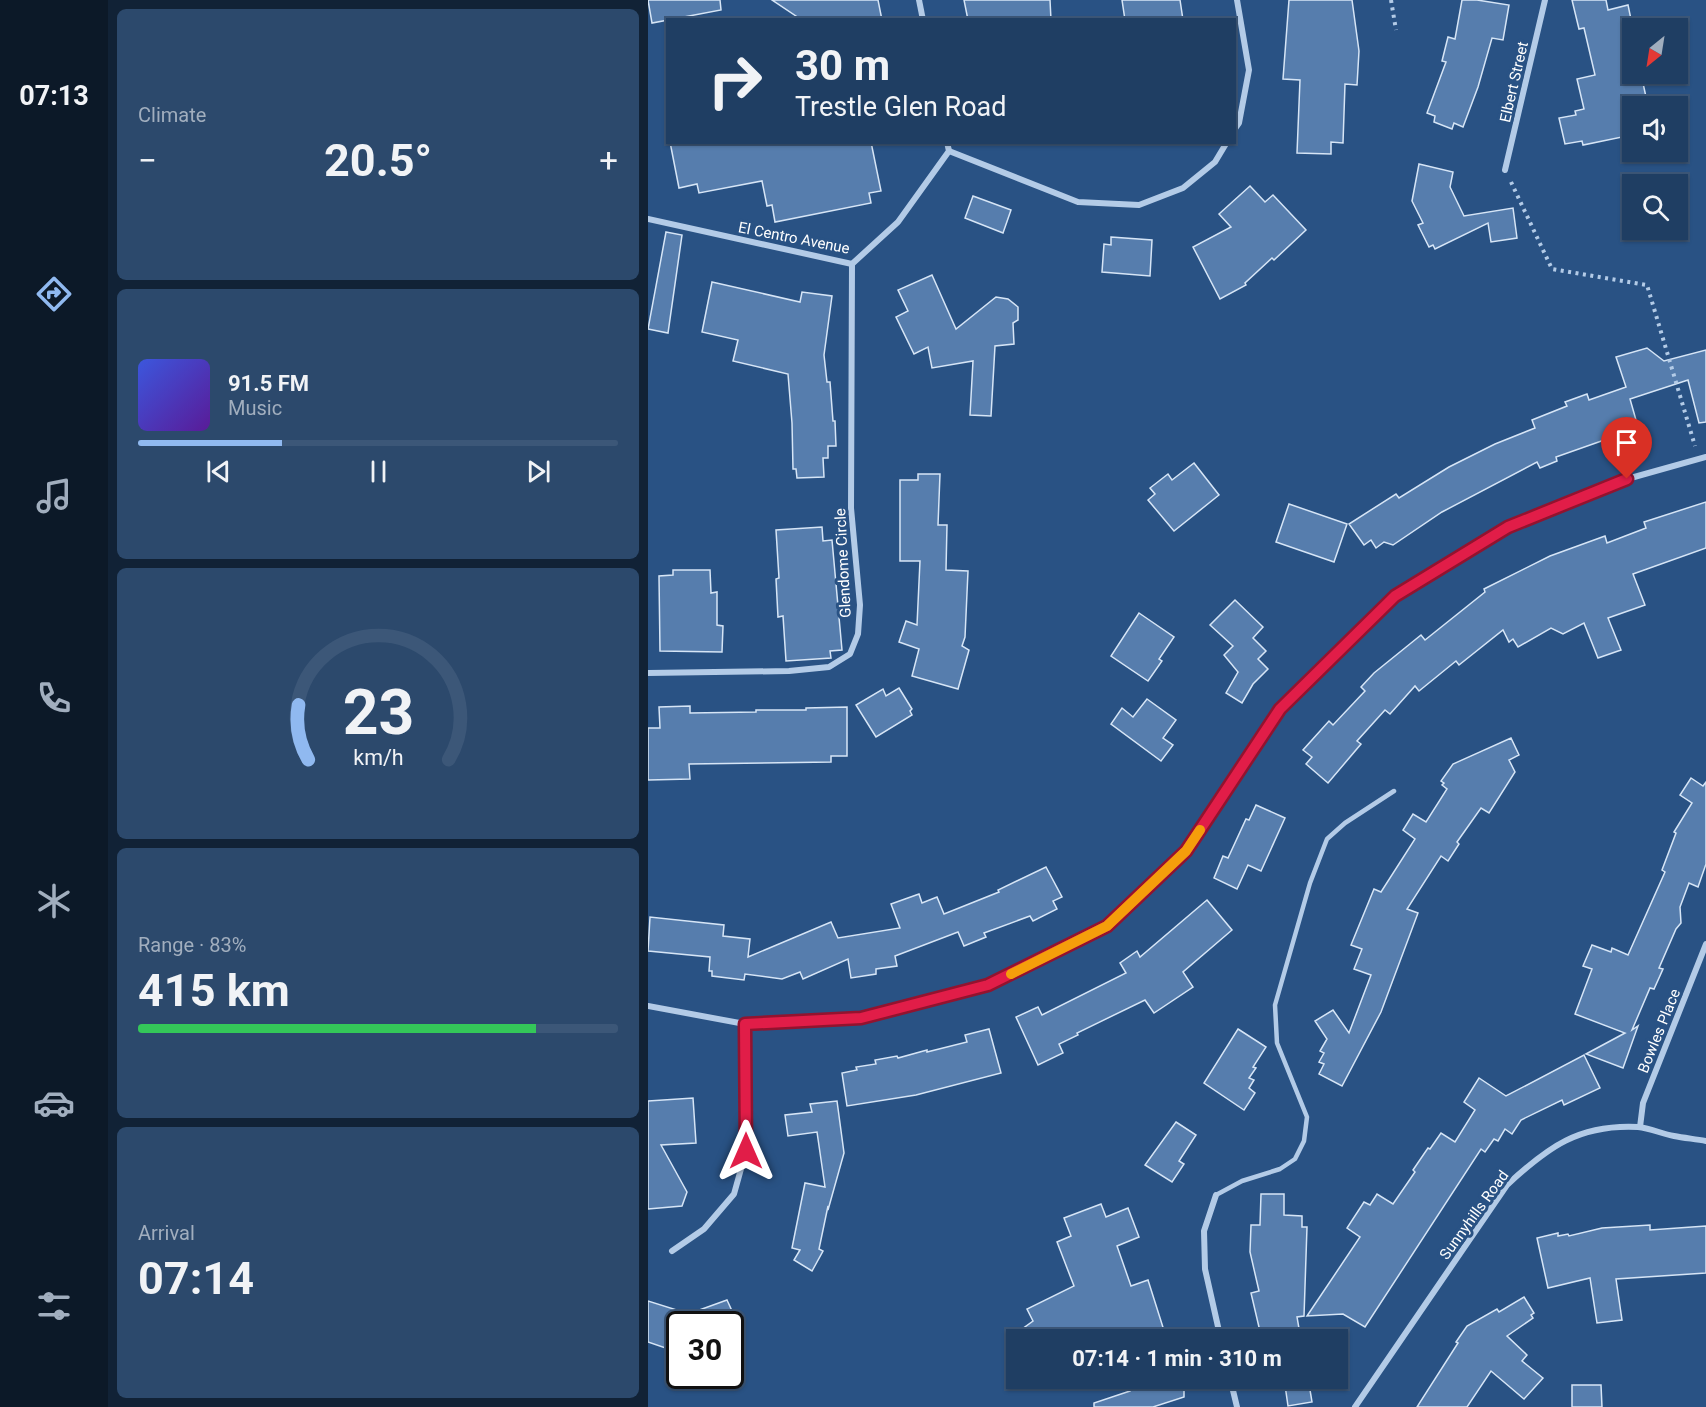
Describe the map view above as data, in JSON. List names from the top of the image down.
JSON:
{
  "streets": {
    "street": [
      "Elbert Street",
      "El Centro Avenue",
      "Glendome Circle",
      "Bowles Place",
      "Sunnyhills Road"
    ]
  },
  "crossings": [
    ["El Centro Avenue", "Glendome Circle"],
    ["Bowles Place", "Sunnyhills Road"]
  ],
  "north": "bottom left",
  "page": {
    "tabs": "07:13",
    "tile": [
      "Climate",
      ["Range · 83%", "415 km"],
      ["Arrival", "07:14"]
    ],
    "turn": ["30 m", "Trestle Glen Road"],
    "heat": ["−", "20.5°", "+"],
    "song": ["91.5 FM", "Music"],
    "limit": "30",
    "trip": "07:14 · 1 min · 310 m",
    "gauge": ["23", "km/h"]
  }
}
